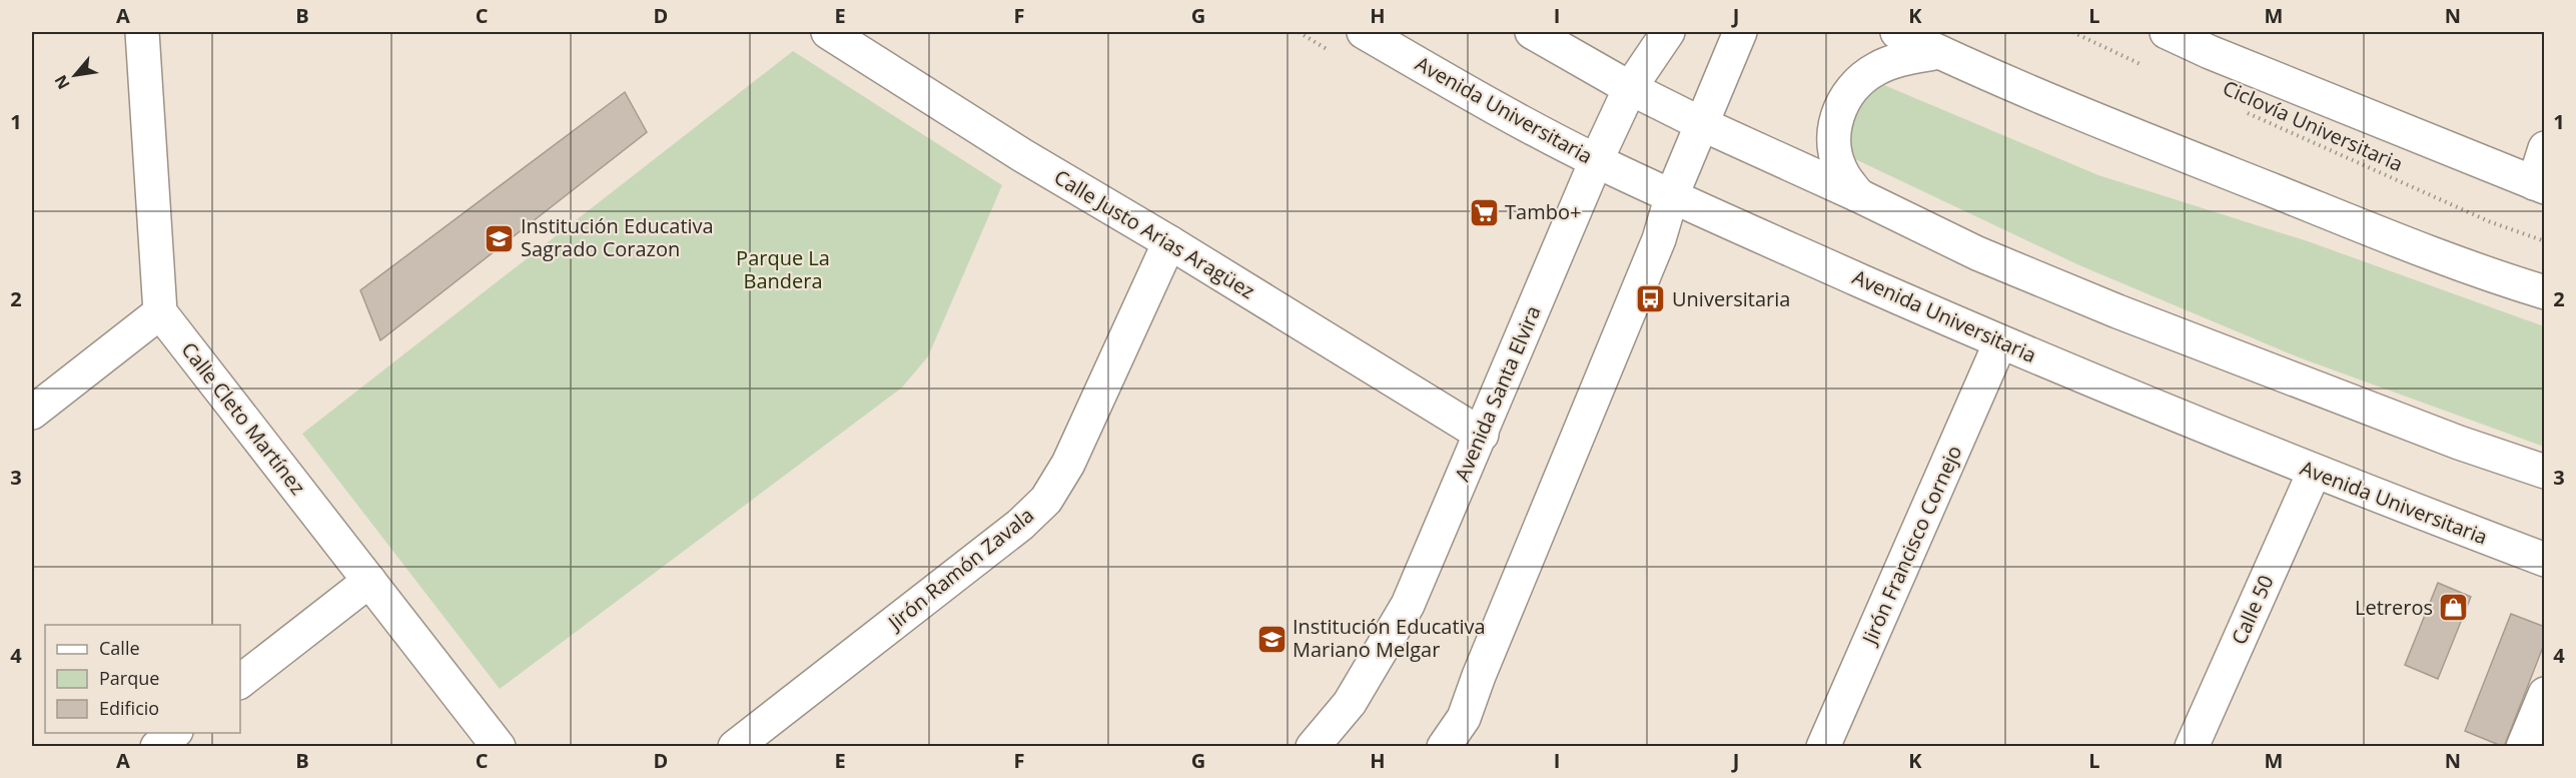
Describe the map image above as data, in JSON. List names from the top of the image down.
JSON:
{
  "streets": {
    "street": [
      "Avenida Universitaria",
      "Calle Justo Arias Aragüez",
      "Avenida Santa Elvira",
      "Calle Cleto Martínez",
      "Jirón Francisco Cornejo",
      "Jirón Ramón Zavala",
      "Calle 50"
    ],
    "path": ["Ciclovía Universitaria"]
  },
  "crossings": [
    ["Avenida Universitaria", "Avenida Santa Elvira"],
    ["Avenida Universitaria", "Jirón Francisco Cornejo"],
    ["Avenida Universitaria", "Calle 50"],
    ["Calle Justo Arias Aragüez", "Avenida Santa Elvira"],
    ["Calle Justo Arias Aragüez", "Jirón Ramón Zavala"]
  ],
  "parks": ["Parque La Bandera"],
  "places": {
    "supermarket": ["Tambo+"],
    "school or university": ["Institución Educativa Sagrado Corazon", "Institución Educativa Mariano Melgar"],
    "bus stop": ["Universitaria"],
    "shop": ["Letreros"]
  },
  "legend": ["Calle", "Parque", "Edificio"],
  "north": "bottom left",
  "grid": {
    "columns": [
      "A",
      "B",
      "C",
      "D",
      "E",
      "F",
      "G",
      "H",
      "I",
      "J",
      "K",
      "L",
      "M",
      "N"
    ],
    "rows": [
      "1",
      "2",
      "3",
      "4"
    ]
  }
}
